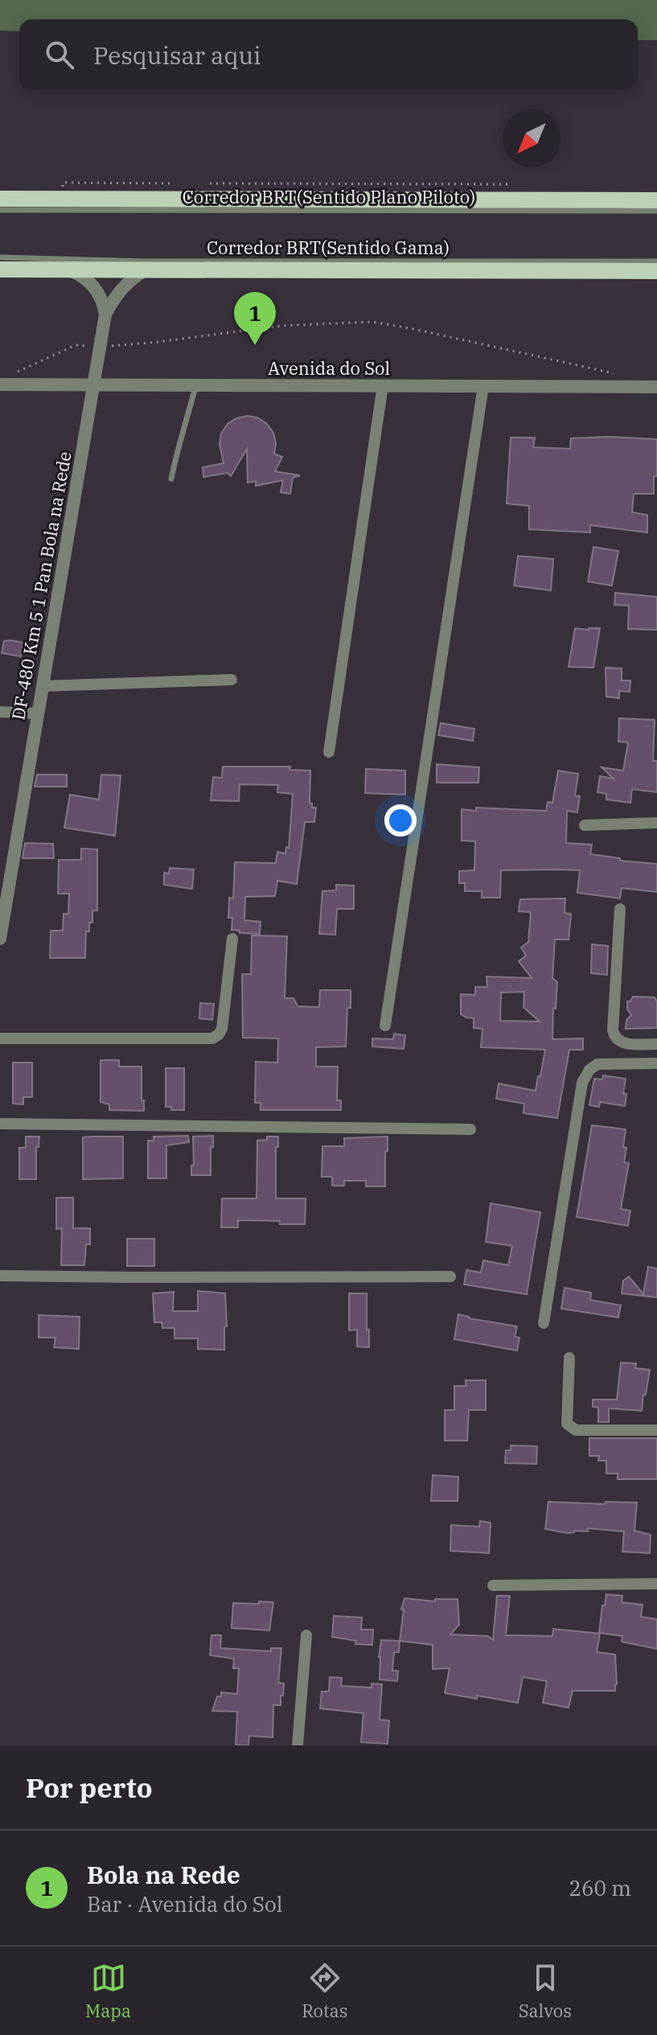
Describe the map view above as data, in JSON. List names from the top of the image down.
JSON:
{
  "streets": {
    "street": ["Avenida do Sol", "DF-480 Km 5 1 Pan Bola na Rede"],
    "lane": ["Corredor BRT(Sentido Plano Piloto)", "Corredor BRT(Sentido Gama)"]
  },
  "crossings": [
    ["Avenida do Sol", "DF-480 Km 5 1 Pan Bola na Rede"]
  ],
  "north": "bottom left",
  "page": {
    "search": "Pesquisar aqui",
    "pins": "1",
    "heading": "Por perto",
    "list": [
      {
        "mark": "1",
        "name": "Bola na Rede",
        "note": "Bar · Avenida do Sol",
        "value": "260 m"
      }
    ],
    "nav": ["Mapa", "Rotas", "Salvos"]
  }
}
